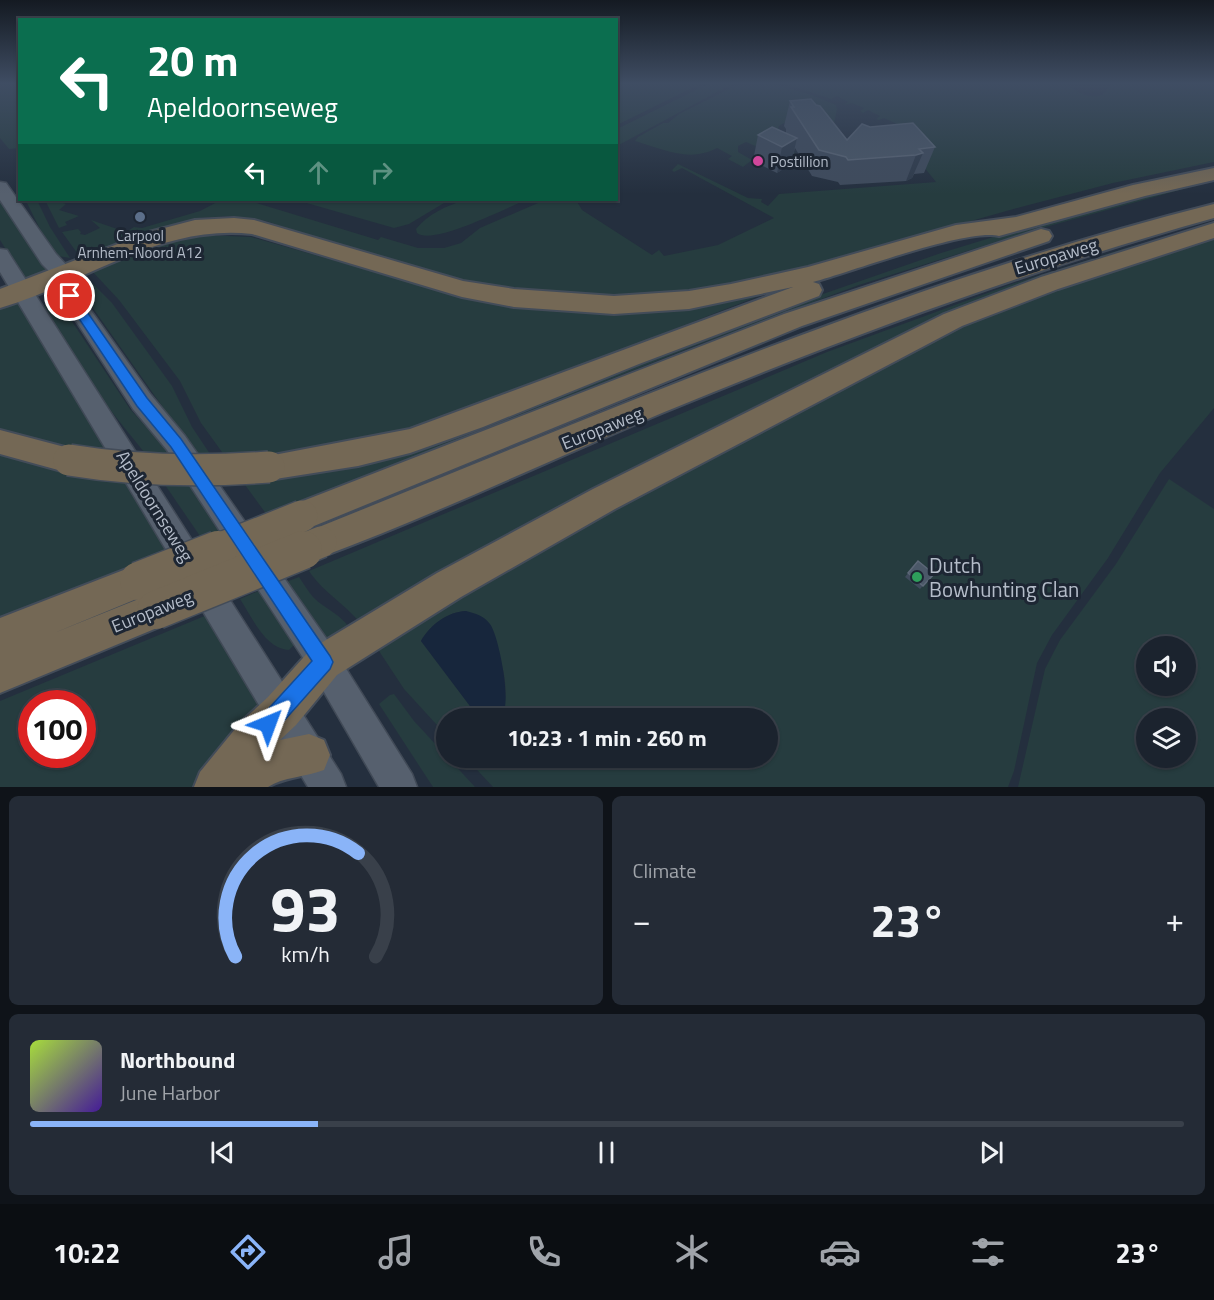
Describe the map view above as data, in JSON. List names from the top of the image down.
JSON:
{
  "streets": {
    "highway": ["Europaweg"],
    "main road": ["Apeldoornseweg"]
  },
  "places": ["Postillion", "Carpool Arnhem-Noord A12", "Dutch Bowhunting Clan"],
  "page": {
    "turn": ["20 m", "Apeldoornseweg"],
    "limit": "100",
    "trip": "10:23 · 1 min · 260 m",
    "tile": "Climate",
    "heat": ["−", "23°", "+"],
    "song": ["Northbound", "June Harbor"],
    "tabs": ["10:22", "23°"],
    "gauge": ["93", "km/h"]
  }
}
